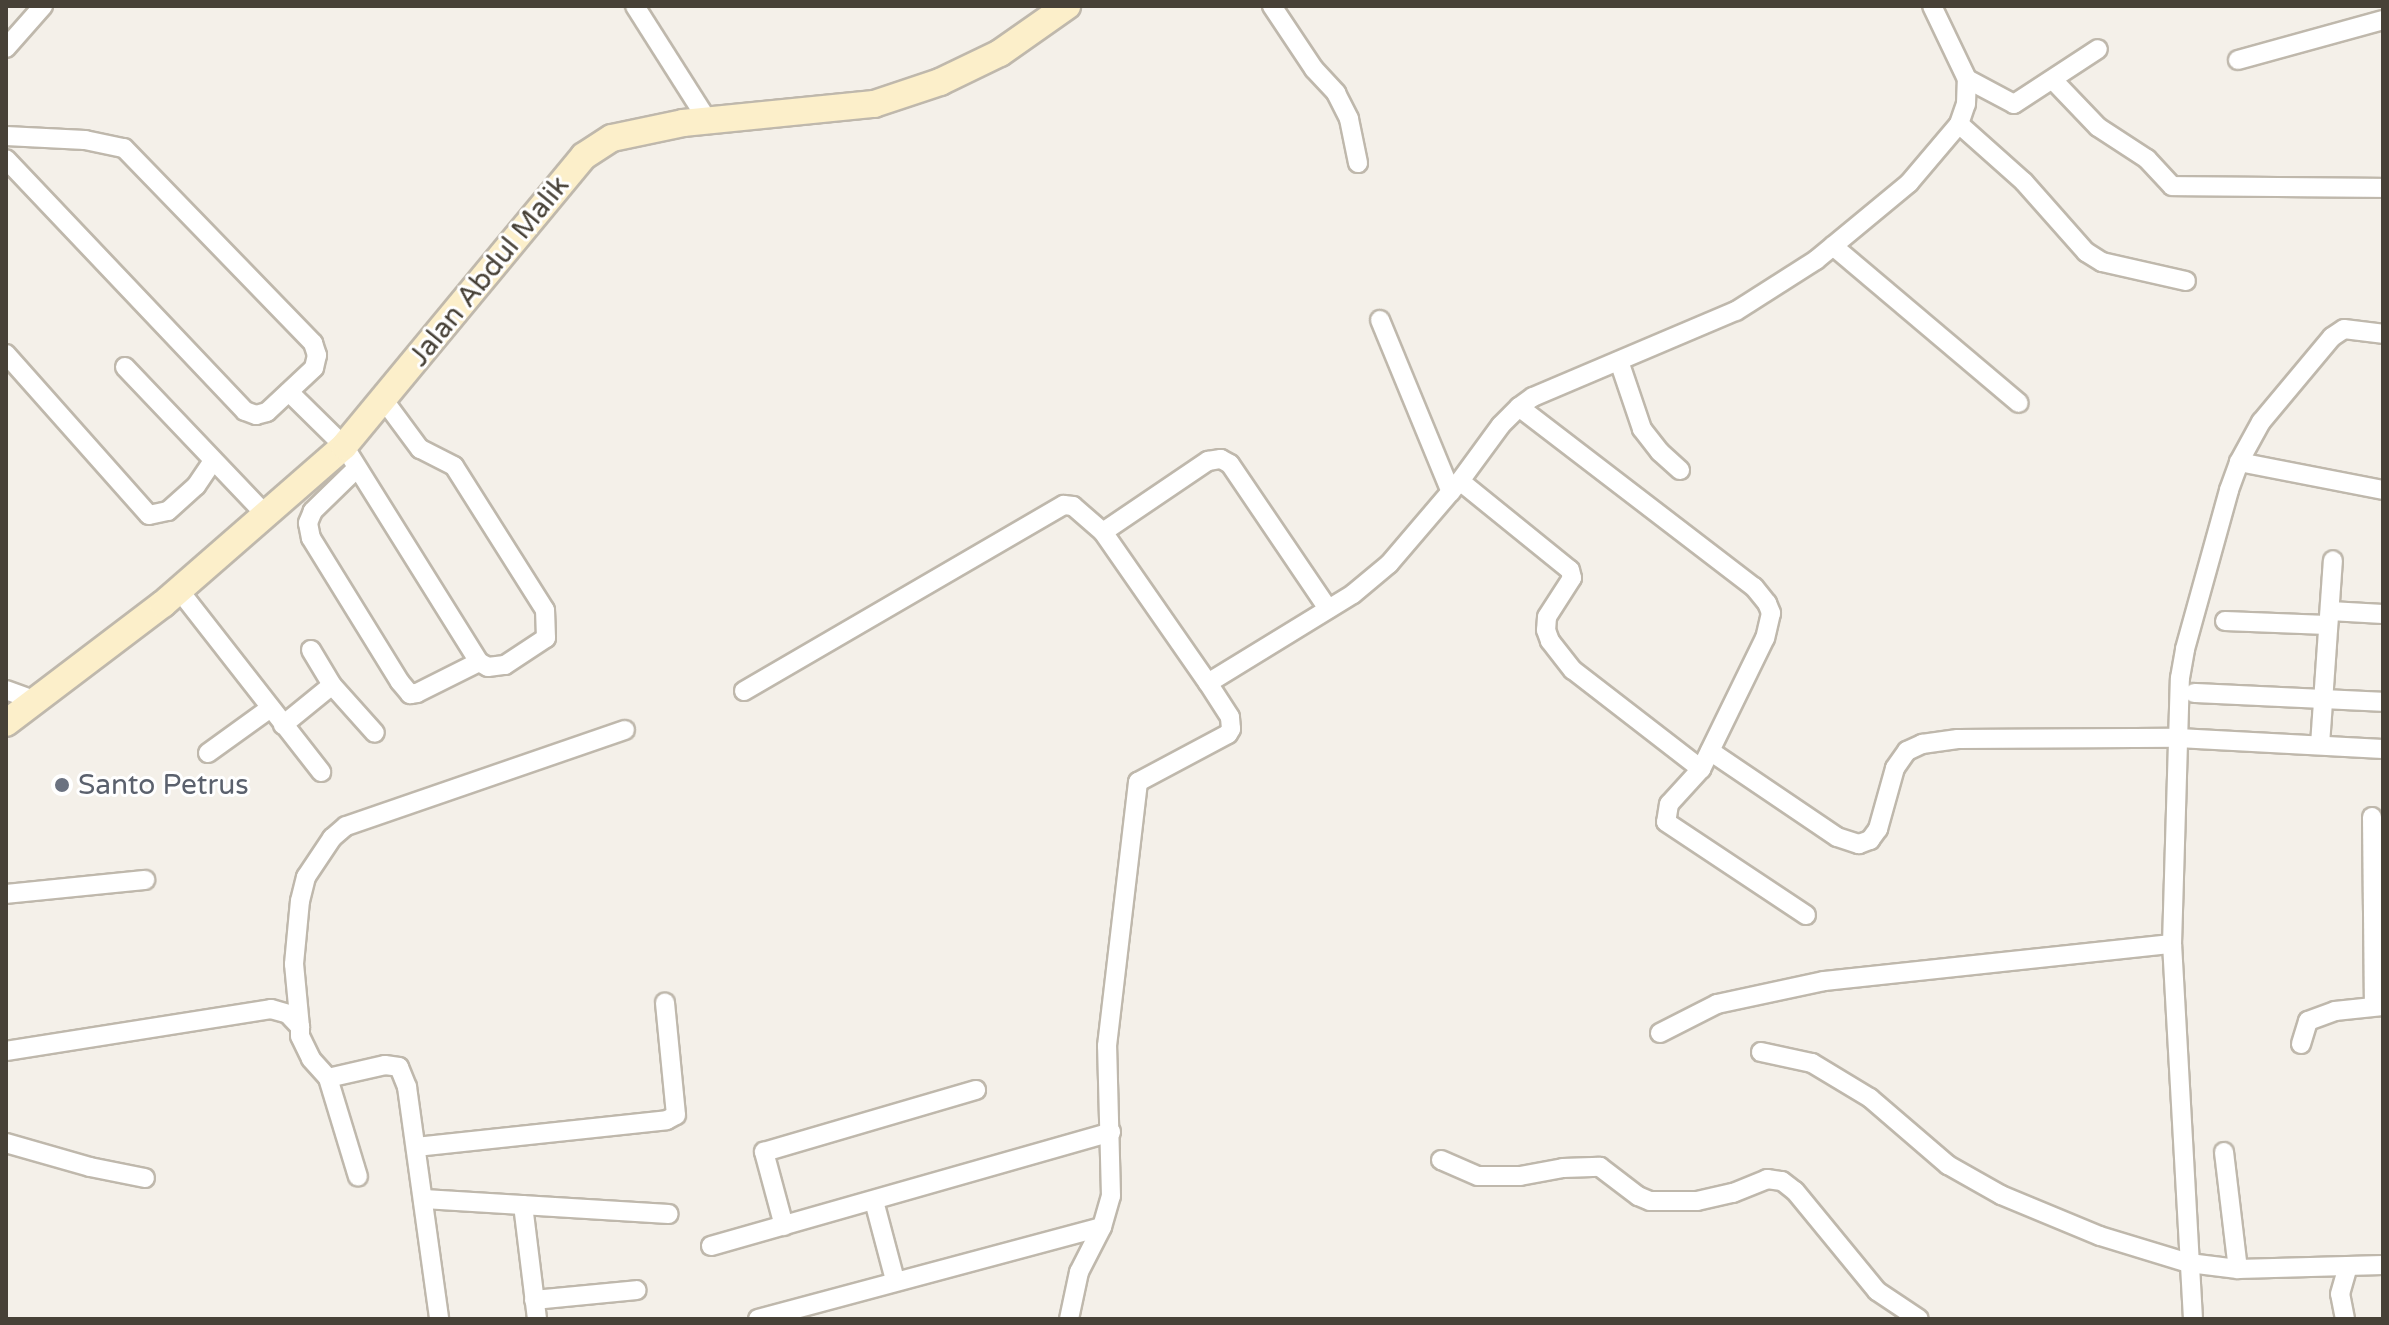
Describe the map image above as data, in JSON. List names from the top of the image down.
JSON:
{
  "streets": {
    "street": ["Jalan Abdul Malik"]
  },
  "places": ["Santo Petrus"]
}
